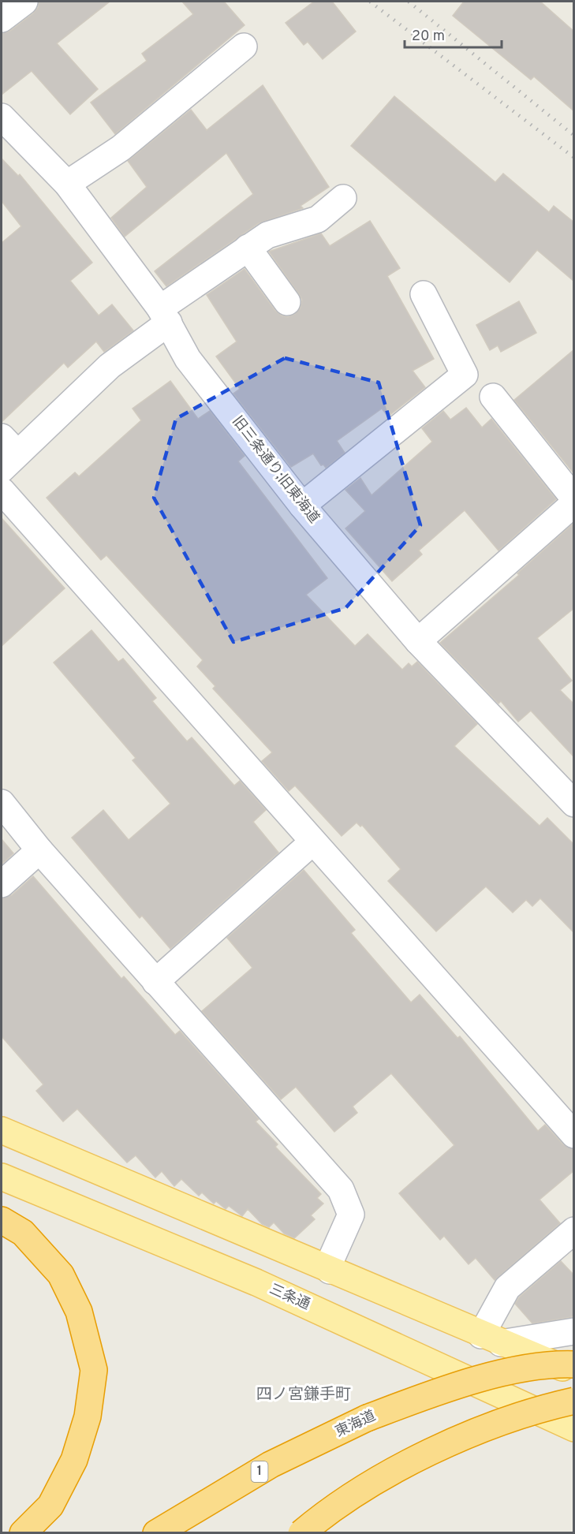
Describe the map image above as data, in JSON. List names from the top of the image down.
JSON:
{
  "streets": {
    "highway": ["東海道", "1"],
    "main road": ["三条通"],
    "street": ["旧三条通り;旧東海道"]
  },
  "districts": ["四ノ宮鎌手町"],
  "scale_bar": "20 m"
}
